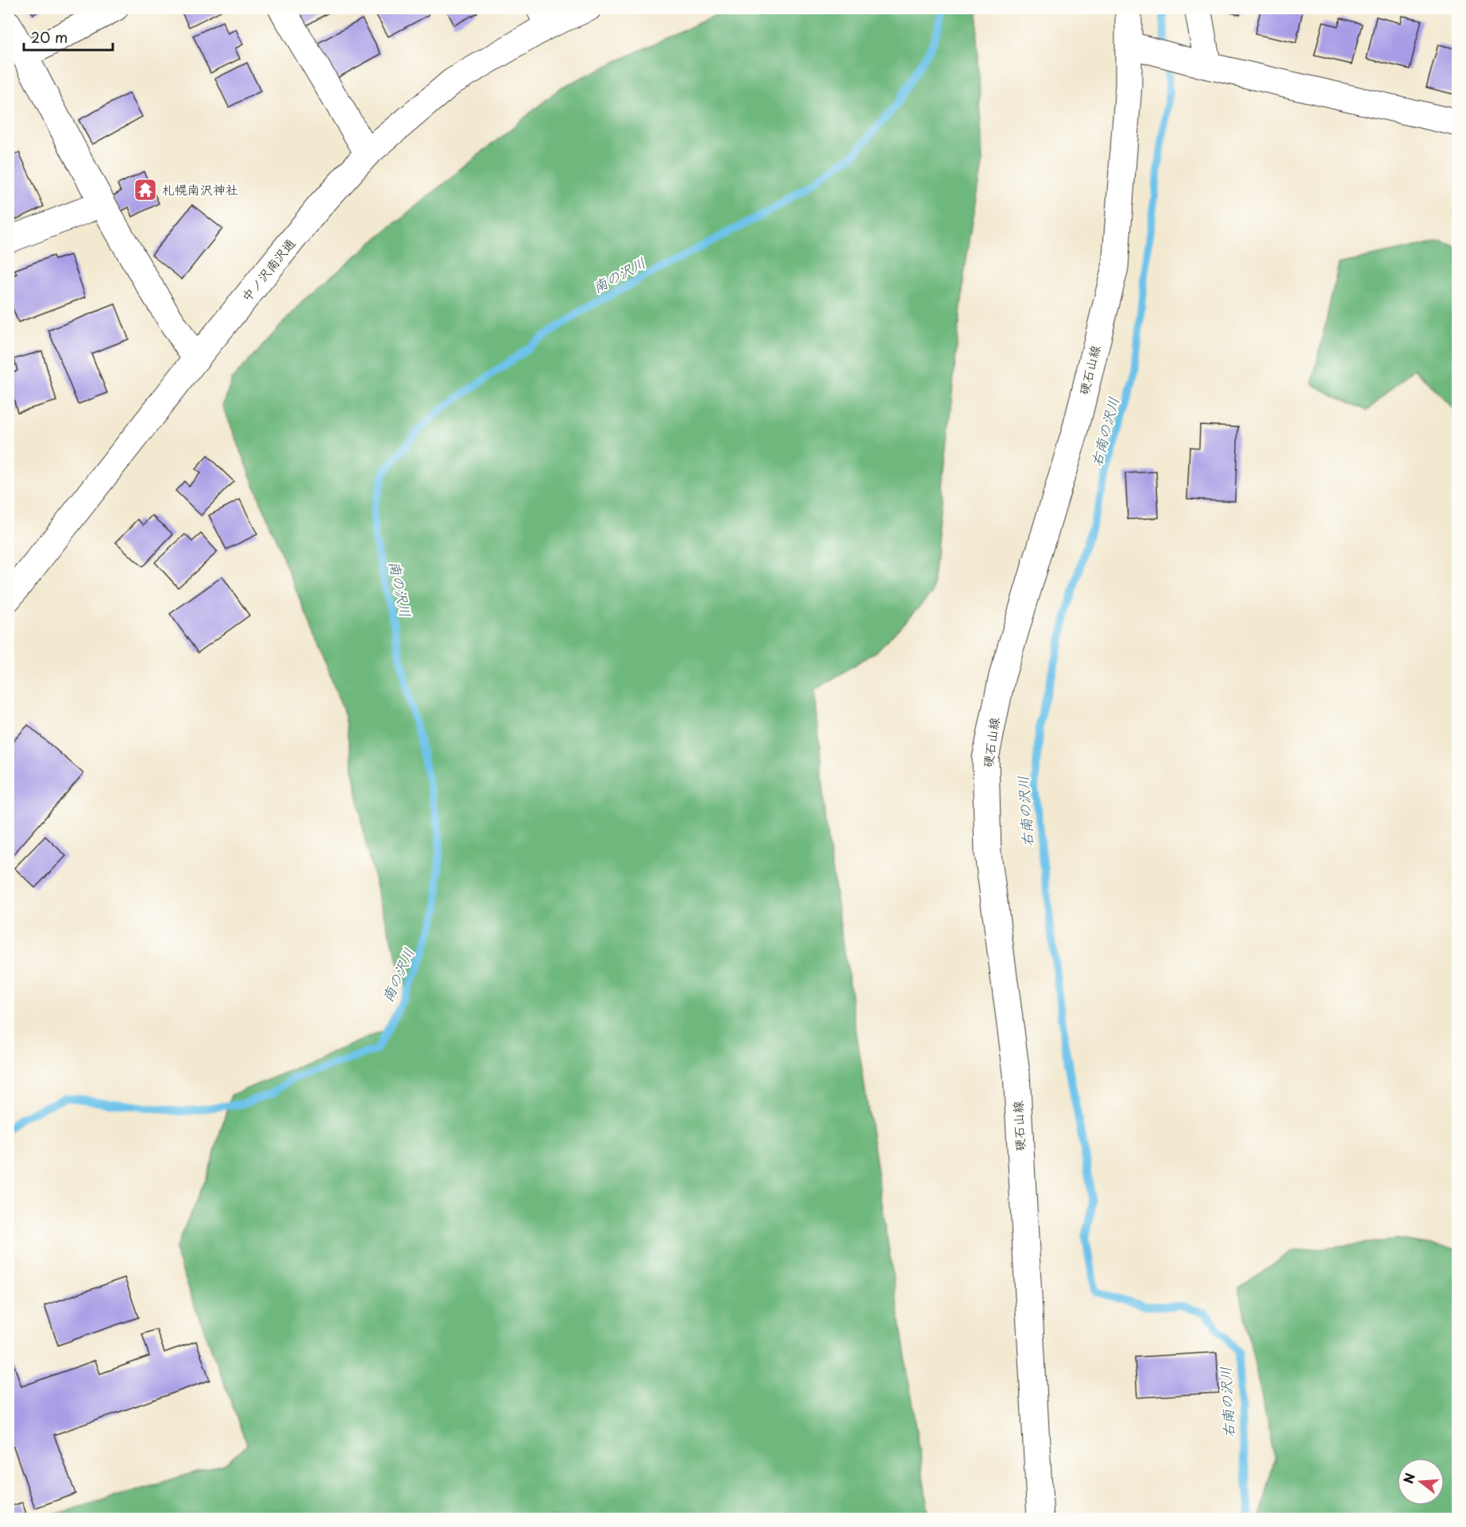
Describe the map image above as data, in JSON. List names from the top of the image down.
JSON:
{
  "streets": {
    "street": ["中ノ沢南沢通", "硬石山線"]
  },
  "water": ["南の沢川", "右南の沢川"],
  "places": {
    "temple": ["札幌南沢神社"]
  },
  "scale_bar": "20 m",
  "north": "left"
}
